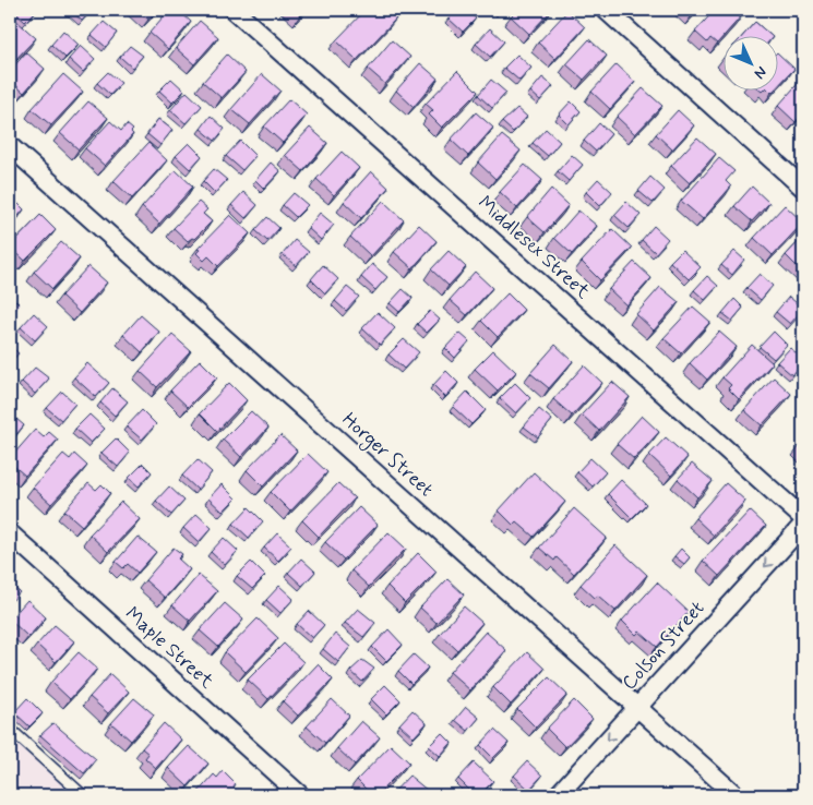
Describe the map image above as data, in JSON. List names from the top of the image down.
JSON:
{
  "streets": {
    "street": [
      "Middlesex Street",
      "Horger Street",
      "Colson Street",
      "Maple Street"
    ]
  },
  "crossings": [
    ["Horger Street", "Colson Street"]
  ],
  "one_way": ["Colson Street"],
  "north": "bottom right"
}
